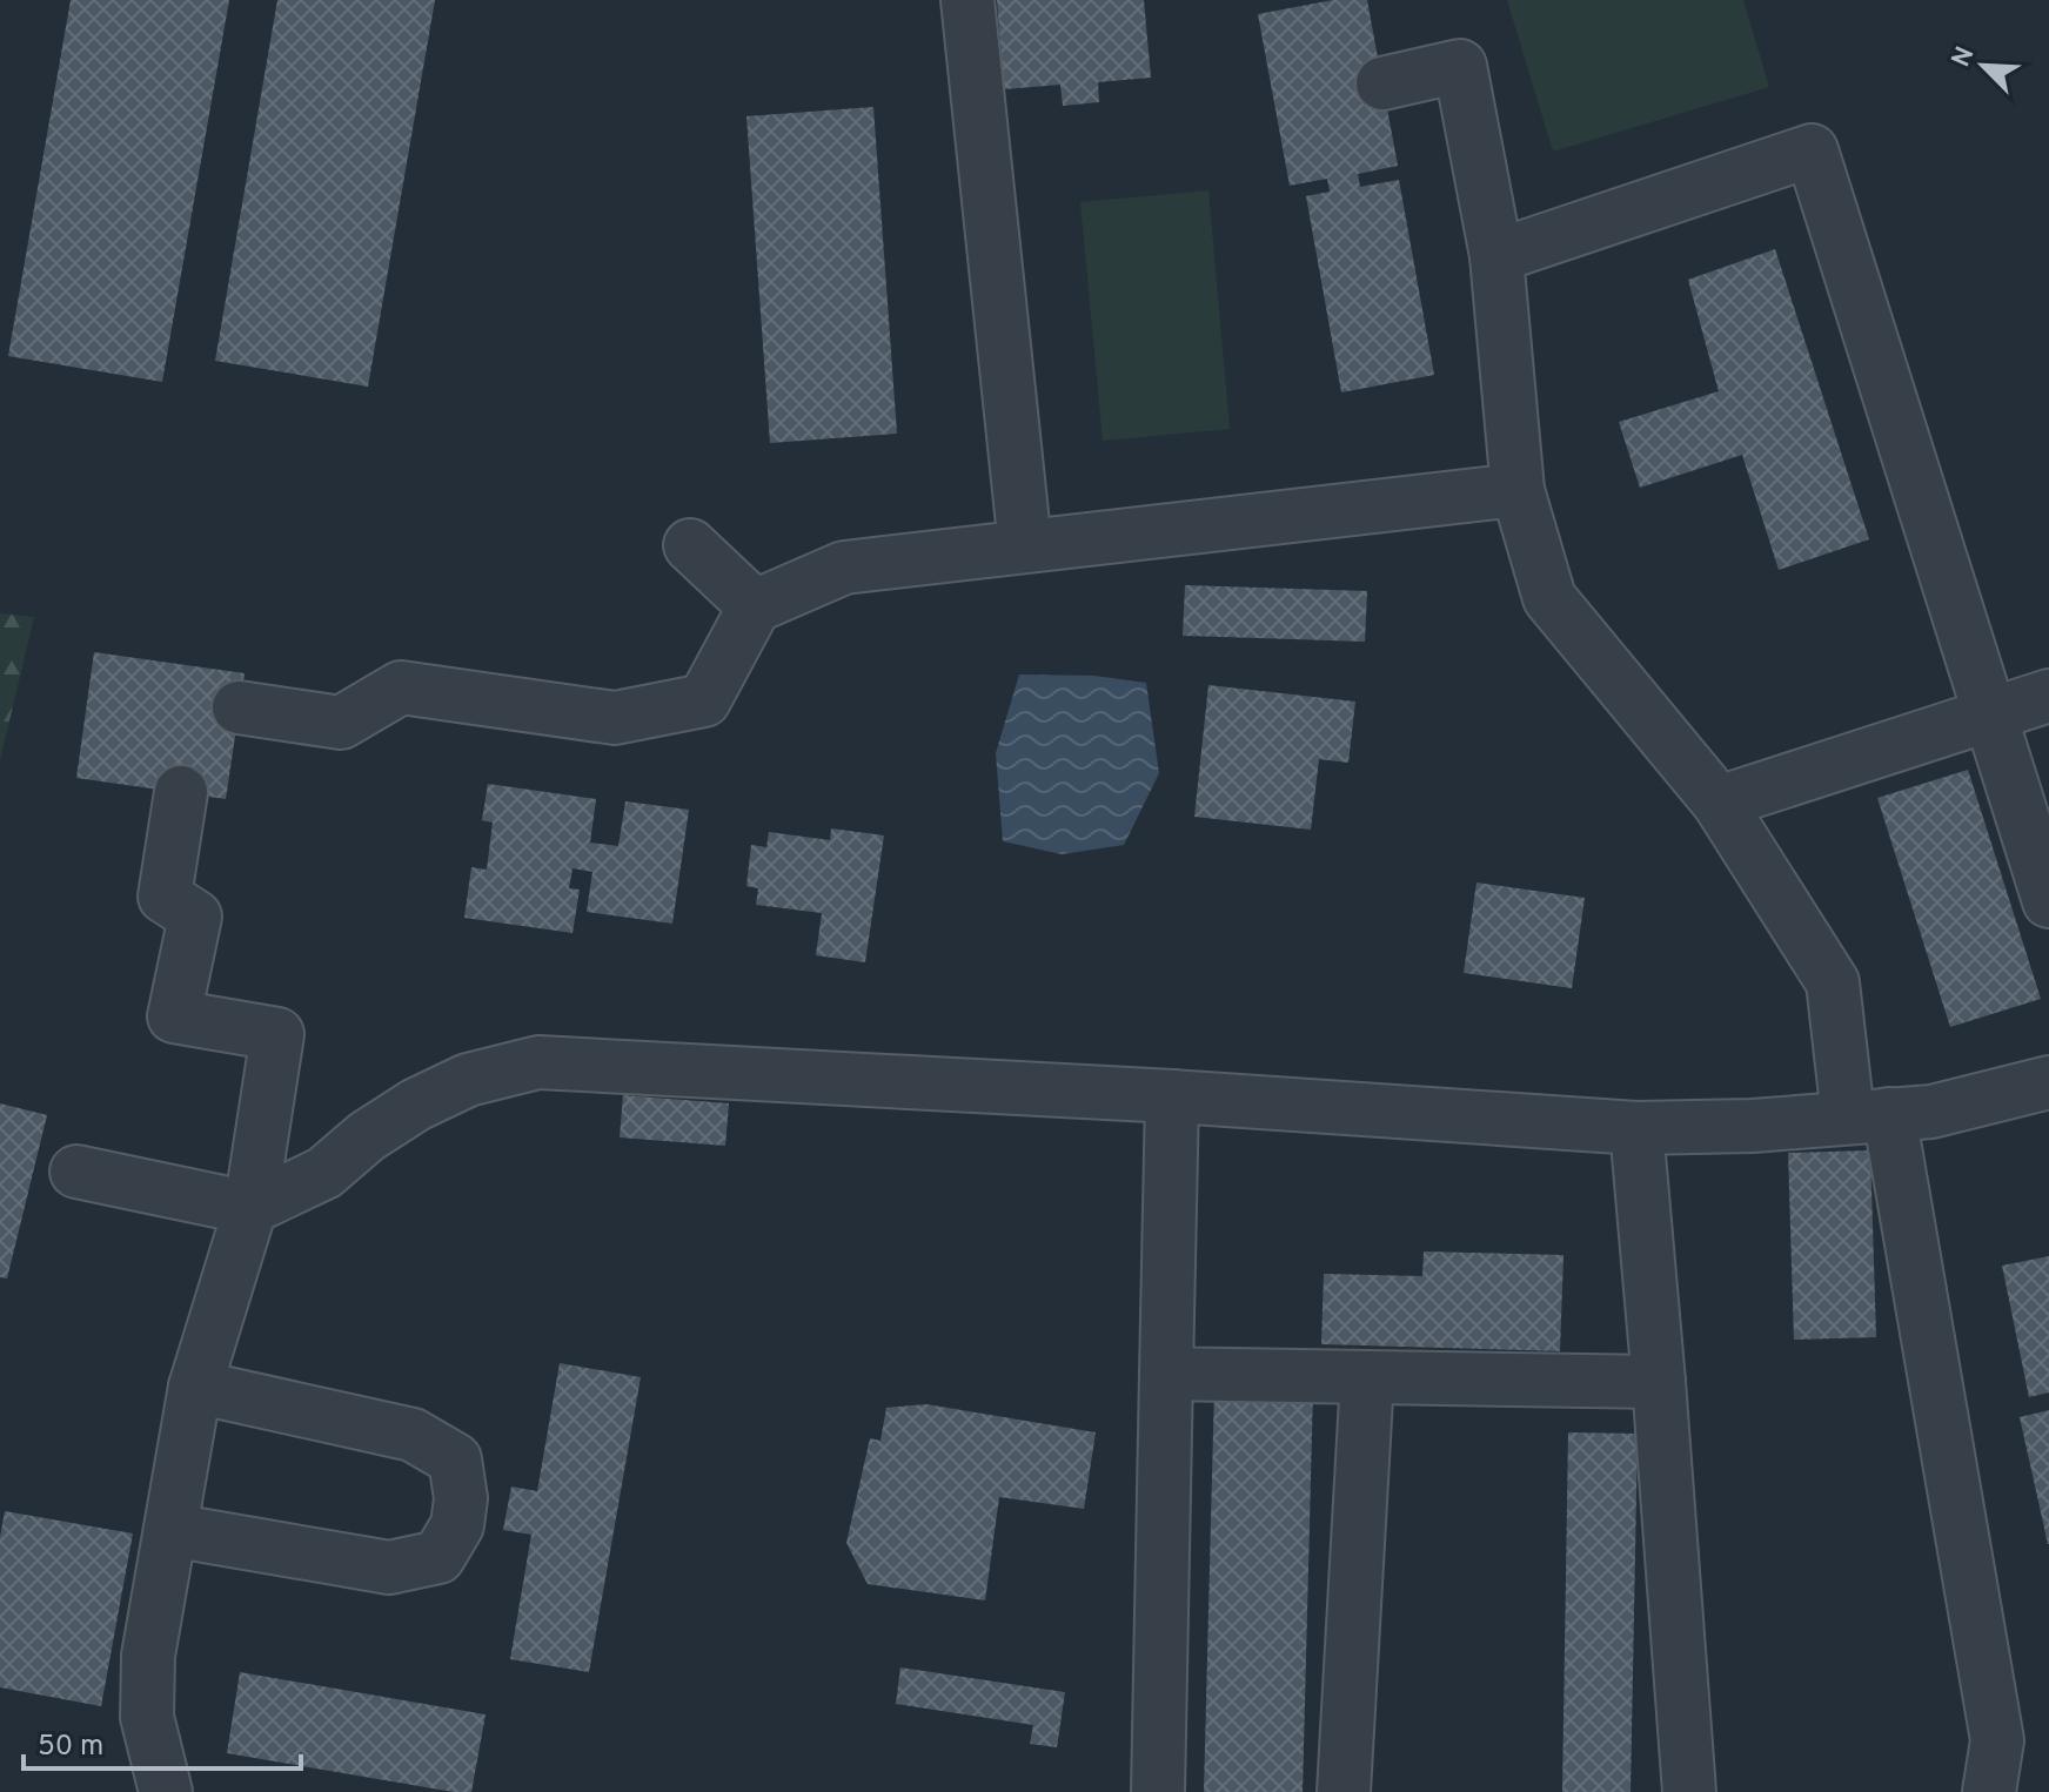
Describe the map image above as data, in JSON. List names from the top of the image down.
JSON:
{
  "scale_bar": "50 m",
  "north": "top left"
}
